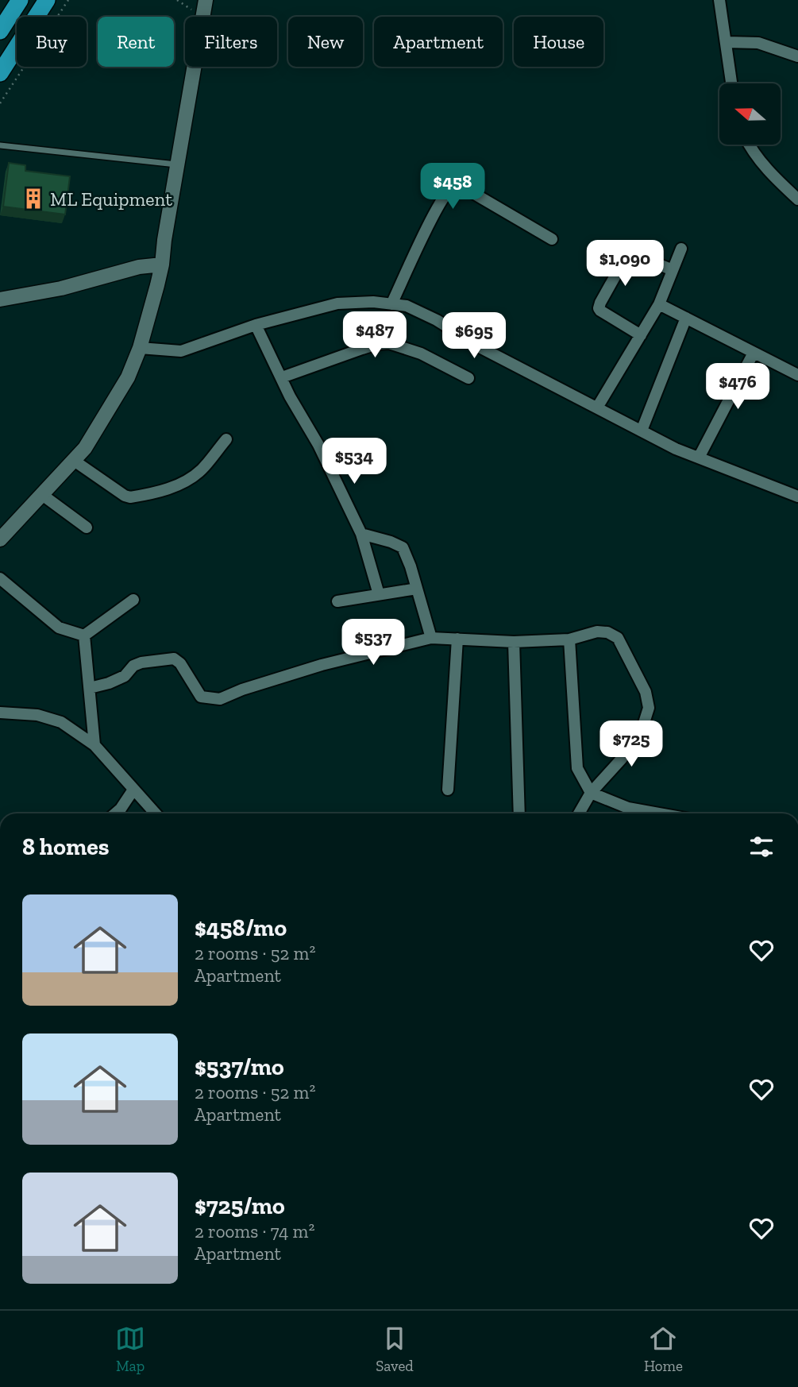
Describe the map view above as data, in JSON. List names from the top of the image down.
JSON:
{
  "places": {
    "building": ["ML Equipment"]
  },
  "north": "left",
  "page": {
    "chip": [
      "Buy",
      "Rent",
      "Filters",
      "New",
      "Apartment",
      "House"
    ],
    "price": [
      "$458",
      "$1,090",
      "$487",
      "$695",
      "$476",
      "$534",
      "$537",
      "$725"
    ],
    "heading": "8 homes",
    "list": [
      {
        "name": "$458/mo",
        "note": "2 rooms · 52 m² · Apartment"
      },
      {
        "name": "$537/mo",
        "note": "2 rooms · 52 m² · Apartment"
      },
      {
        "name": "$725/mo",
        "note": "2 rooms · 74 m² · Apartment"
      }
    ],
    "tabs": ["Map", "Saved", "Home"]
  }
}
